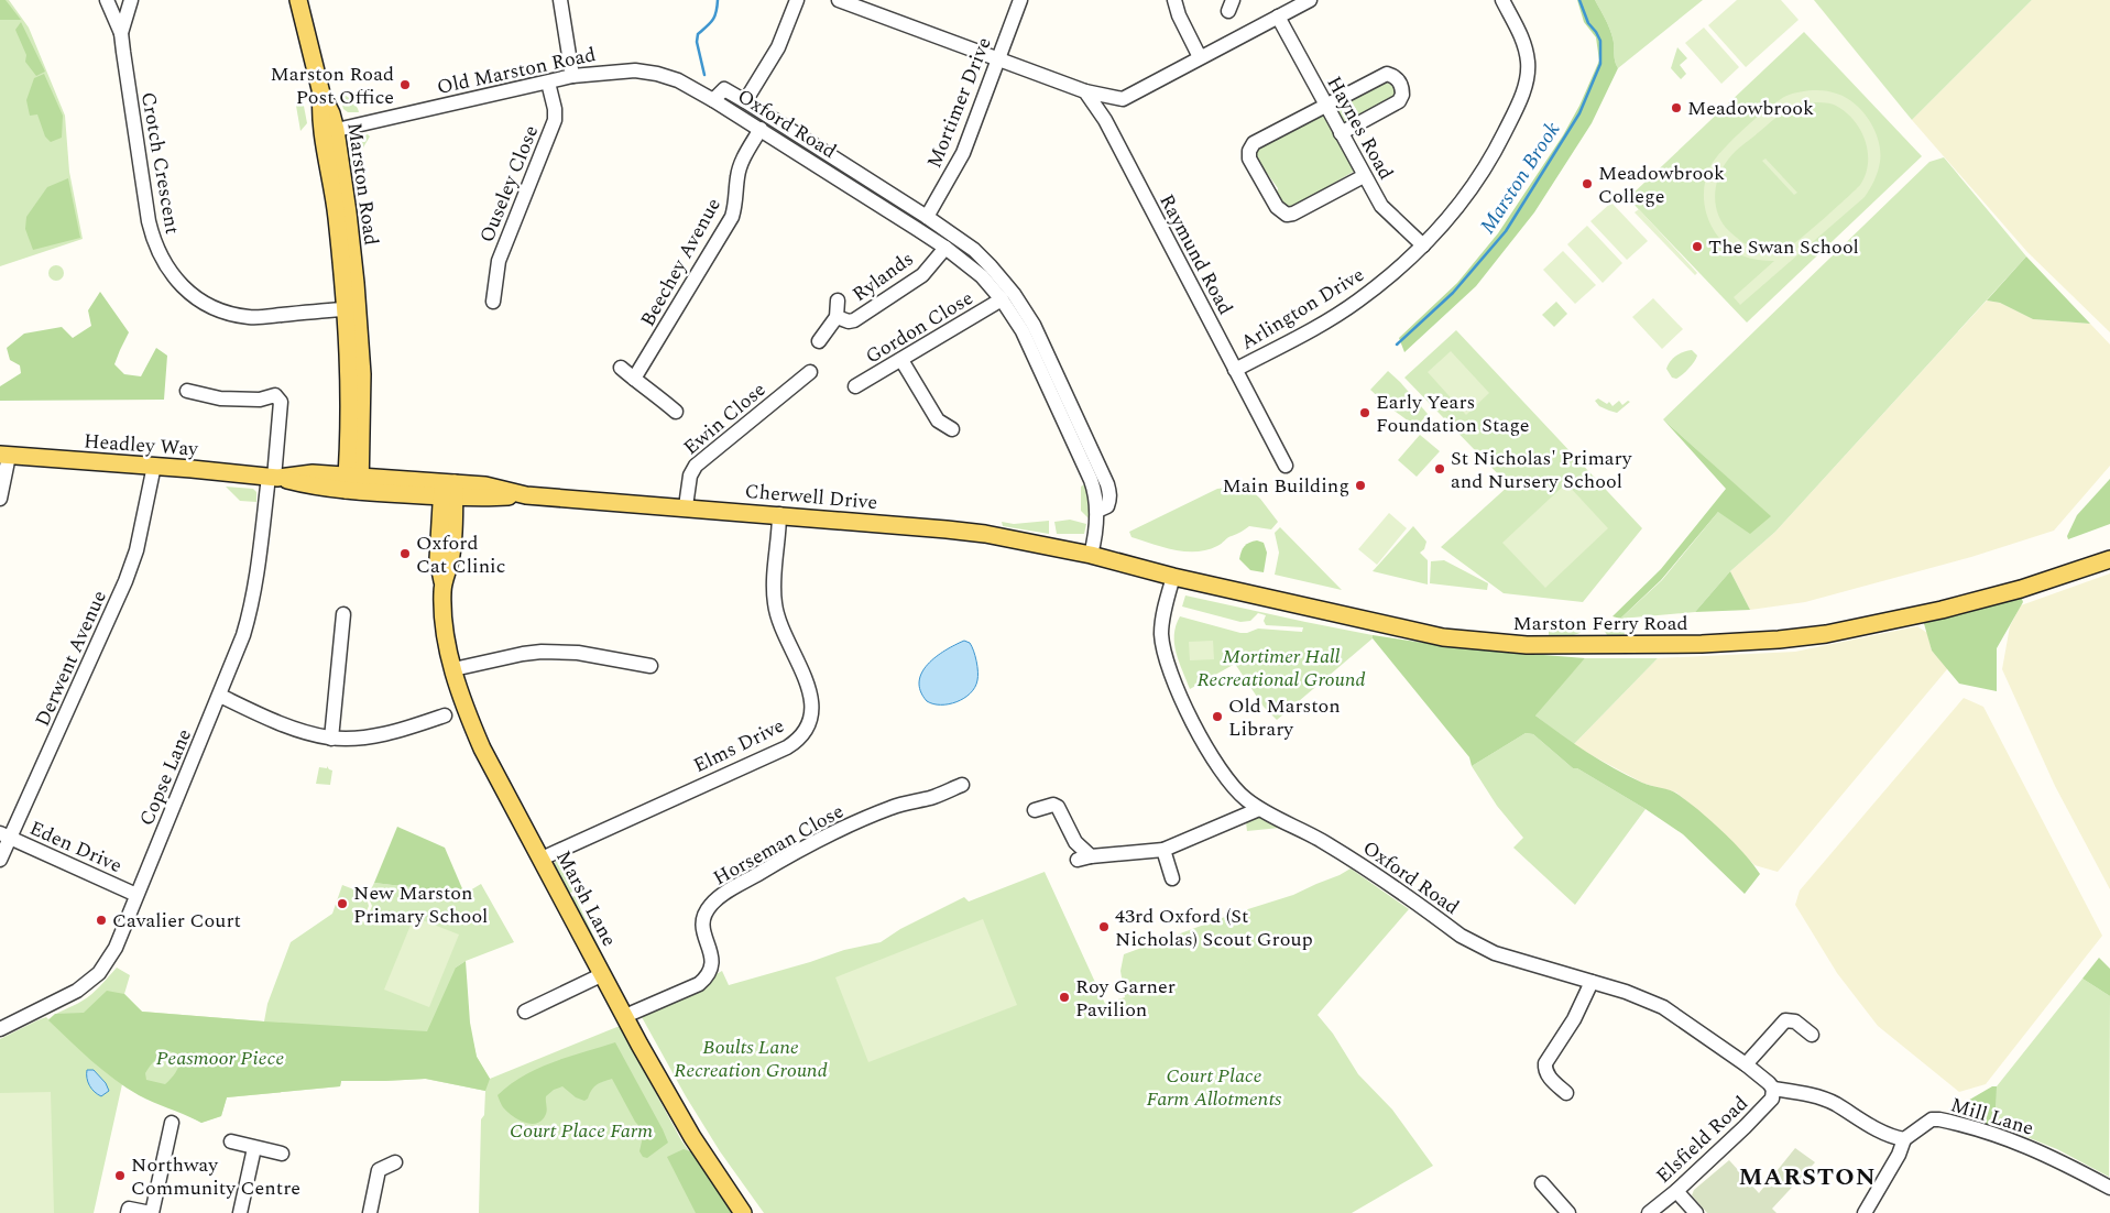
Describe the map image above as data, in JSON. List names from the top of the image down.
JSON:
{
  "streets": {
    "main road": [
      "Marston Road",
      "Headley Way",
      "Cherwell Drive",
      "Marston Ferry Road",
      "Marsh Lane"
    ],
    "street": [
      "Old Marston Road",
      "Mortimer Drive",
      "Oxford Road",
      "Haynes Road",
      "Crotch Crescent",
      "Ouseley Close",
      "Raymund Road",
      "Beechey Avenue",
      "Rylands",
      "Arlington Drive",
      "Gordon Close",
      "Ewin Close",
      "Derwent Avenue",
      "Elms Drive",
      "Copse Lane",
      "Horseman Close",
      "Eden Drive",
      "Mill Lane",
      "Elsfield Road"
    ]
  },
  "crossings": [
    ["Old Marston Road", "Oxford Road"],
    ["Old Marston Road", "Marston Road"],
    ["Old Marston Road", "Ouseley Close"],
    ["Mortimer Drive", "Oxford Road"],
    ["Oxford Road", "Beechey Avenue"],
    ["Oxford Road", "Rylands"],
    ["Oxford Road", "Gordon Close"],
    ["Oxford Road", "Cherwell Drive"],
    ["Oxford Road", "Marston Ferry Road"],
    ["Oxford Road", "Elsfield Road"],
    ["Haynes Road", "Arlington Drive"],
    ["Crotch Crescent", "Marston Road"],
    ["Marston Road", "Headley Way"],
    ["Marston Road", "Cherwell Drive"],
    ["Raymund Road", "Arlington Drive"],
    ["Ewin Close", "Cherwell Drive"],
    ["Headley Way", "Cherwell Drive"],
    ["Headley Way", "Derwent Avenue"],
    ["Headley Way", "Copse Lane"],
    ["Cherwell Drive", "Marston Ferry Road"],
    ["Cherwell Drive", "Elms Drive"],
    ["Cherwell Drive", "Marsh Lane"],
    ["Derwent Avenue", "Eden Drive"],
    ["Elms Drive", "Marsh Lane"],
    ["Copse Lane", "Eden Drive"],
    ["Horseman Close", "Marsh Lane"]
  ],
  "districts": ["MARSTON"],
  "water": ["Marston Brook"],
  "parks": [
    "Mortimer Hall Recreational Ground",
    "Boults Lane Recreation Ground",
    "Peasmoor Piece",
    "Court Place Farm Allotments",
    "Court Place Farm"
  ],
  "places": [
    "Marston Road Post Office",
    "Meadowbrook",
    "Meadowbrook College",
    "The Swan School",
    "Early Years Foundation Stage",
    "St Nicholas' Primary and Nursery School",
    "Main Building",
    "Oxford Cat Clinic",
    "Old Marston Library",
    "New Marston Primary School",
    "Cavalier Court",
    "43rd Oxford (St Nicholas) Scout Group",
    "Roy Garner Pavilion",
    "Northway Community Centre"
  ]
}
